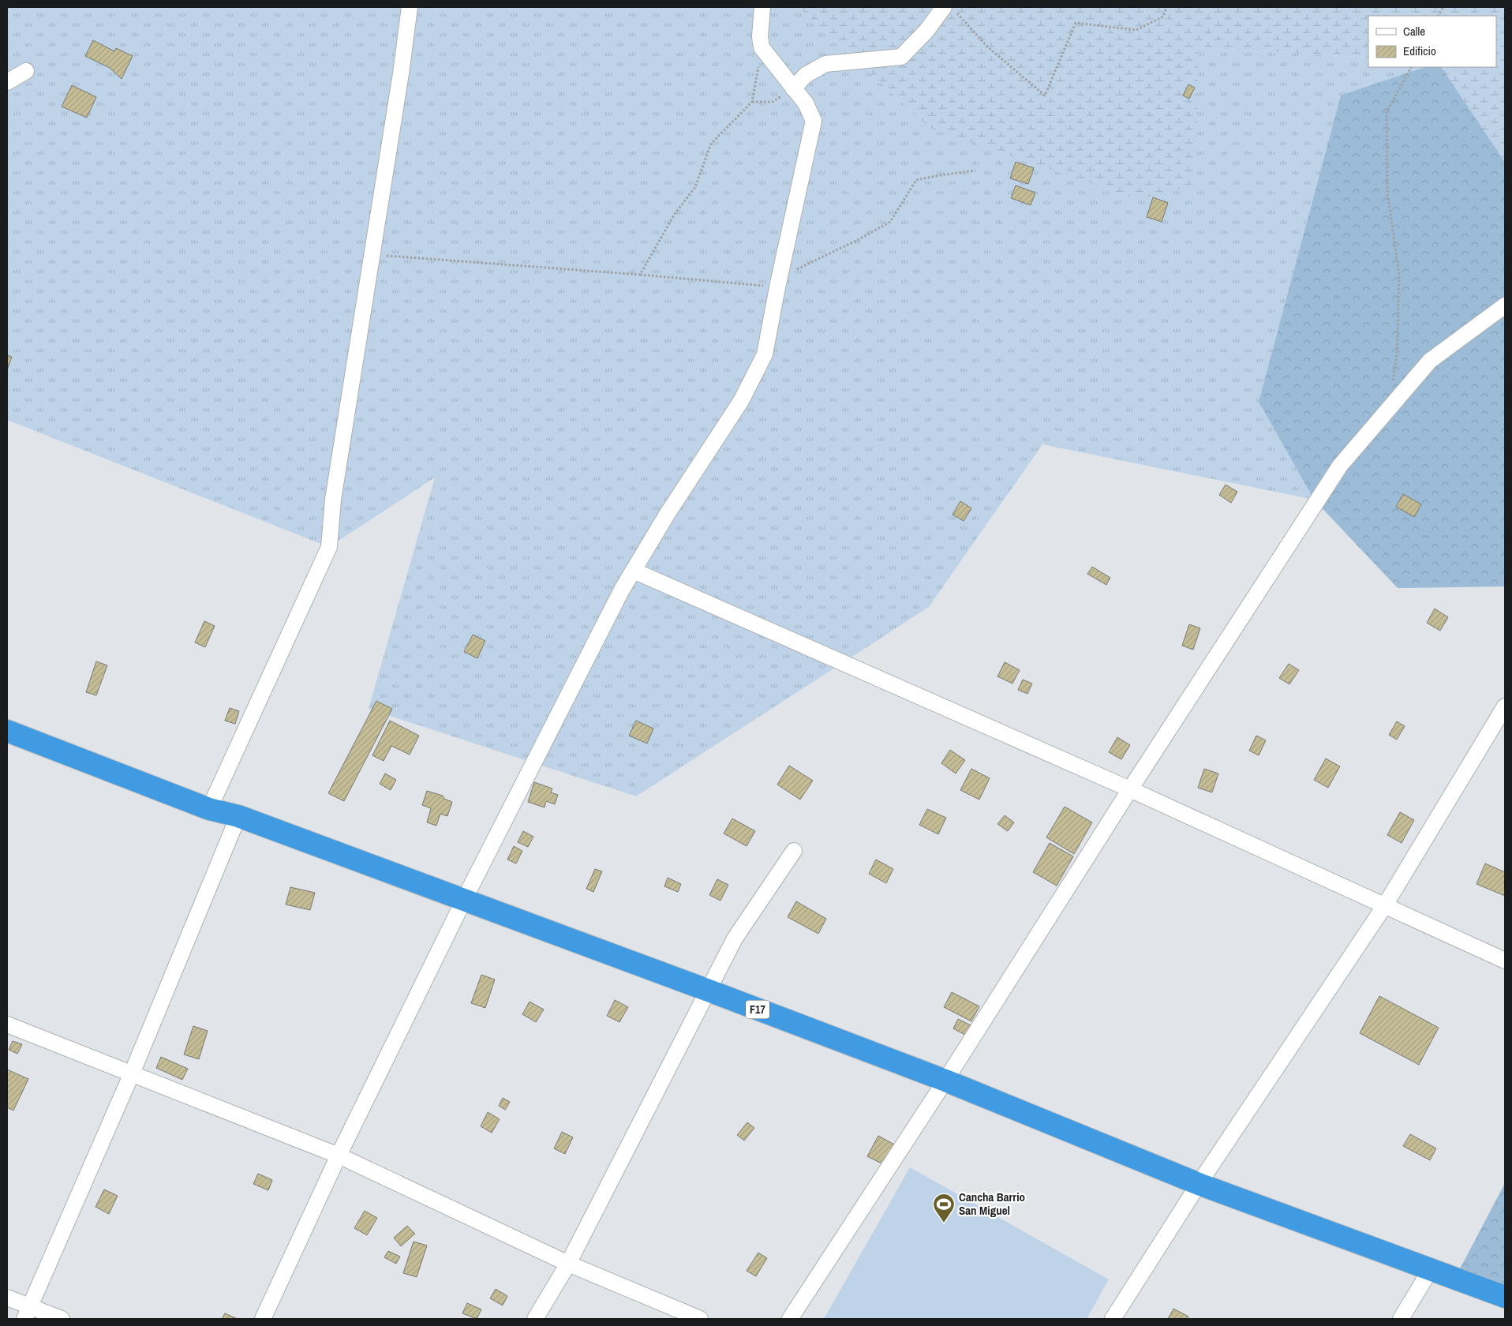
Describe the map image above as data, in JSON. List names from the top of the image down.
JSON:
{
  "streets": {
    "highway": ["F17"]
  },
  "places": {
    "sports": ["Cancha Barrio San Miguel"]
  },
  "legend": ["Calle", "Edificio"]
}
